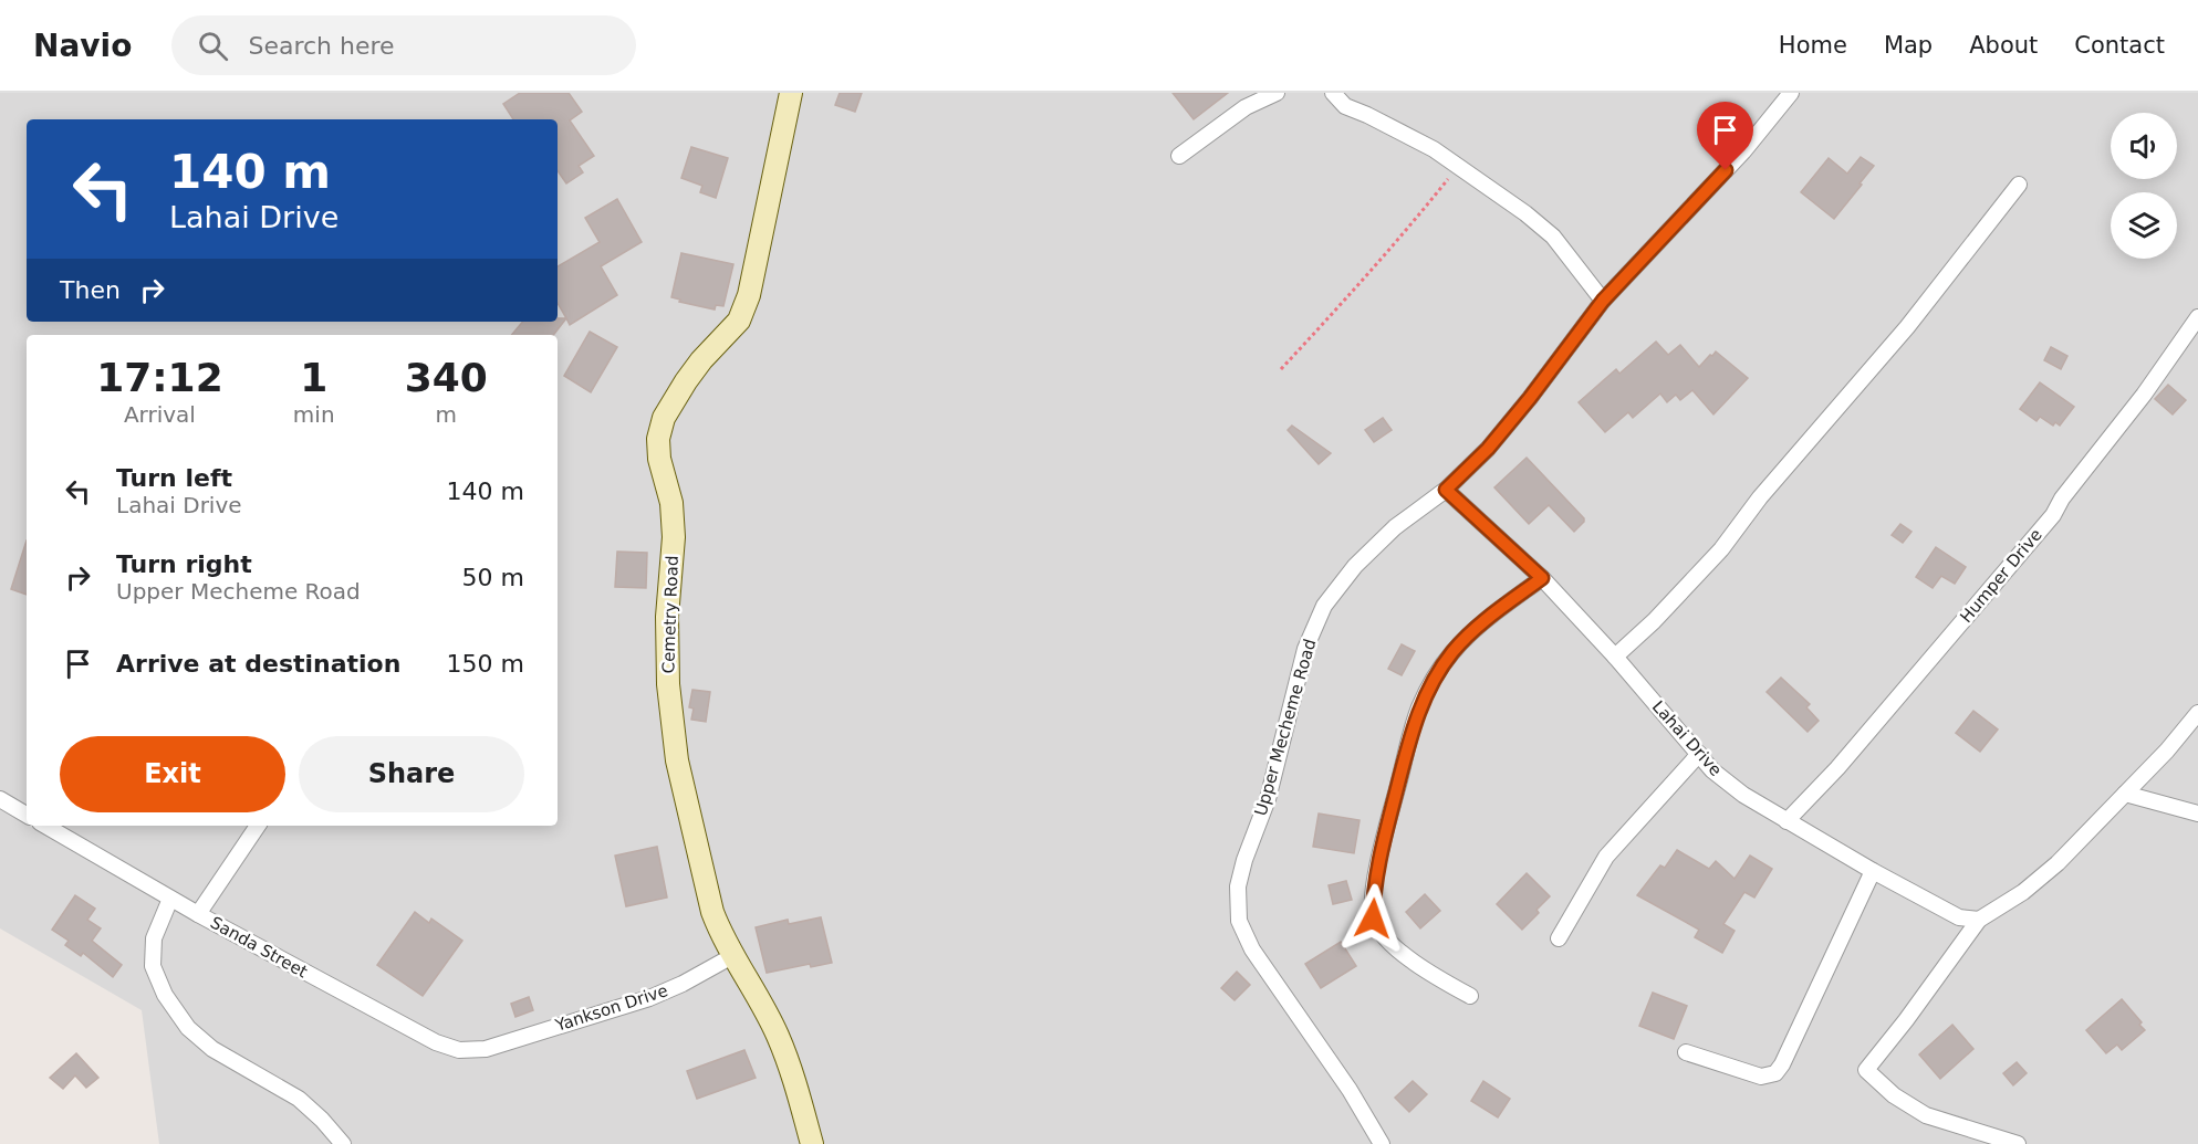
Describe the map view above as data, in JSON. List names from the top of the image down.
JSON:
{
  "streets": {
    "street": [
      "Humper Drive",
      "Cemetry Road",
      "Upper Mecheme Road",
      "Lahai Drive",
      "Sanda Street",
      "Yankson Drive"
    ]
  },
  "crossings": [
    ["Humper Drive", "Lahai Drive"],
    ["Cemetry Road", "Yankson Drive"],
    ["Upper Mecheme Road", "Lahai Drive"],
    ["Sanda Street", "Yankson Drive"]
  ],
  "page": {
    "header": "Navio",
    "search": "Search here",
    "nav": [
      "Home",
      "Map",
      "About",
      "Contact"
    ],
    "turn": ["140 m", "Lahai Drive"],
    "then": "Then",
    "eta": [
      "17:12",
      "Arrival",
      "1",
      "min",
      "340",
      "m"
    ],
    "list": [
      {
        "name": "Turn left",
        "note": "Lahai Drive",
        "value": "140 m"
      },
      {
        "name": "Turn right",
        "note": "Upper Mecheme Road",
        "value": "50 m"
      },
      {
        "name": "Arrive at destination",
        "value": "150 m"
      }
    ],
    "buttons": ["Exit", "Share"]
  }
}
